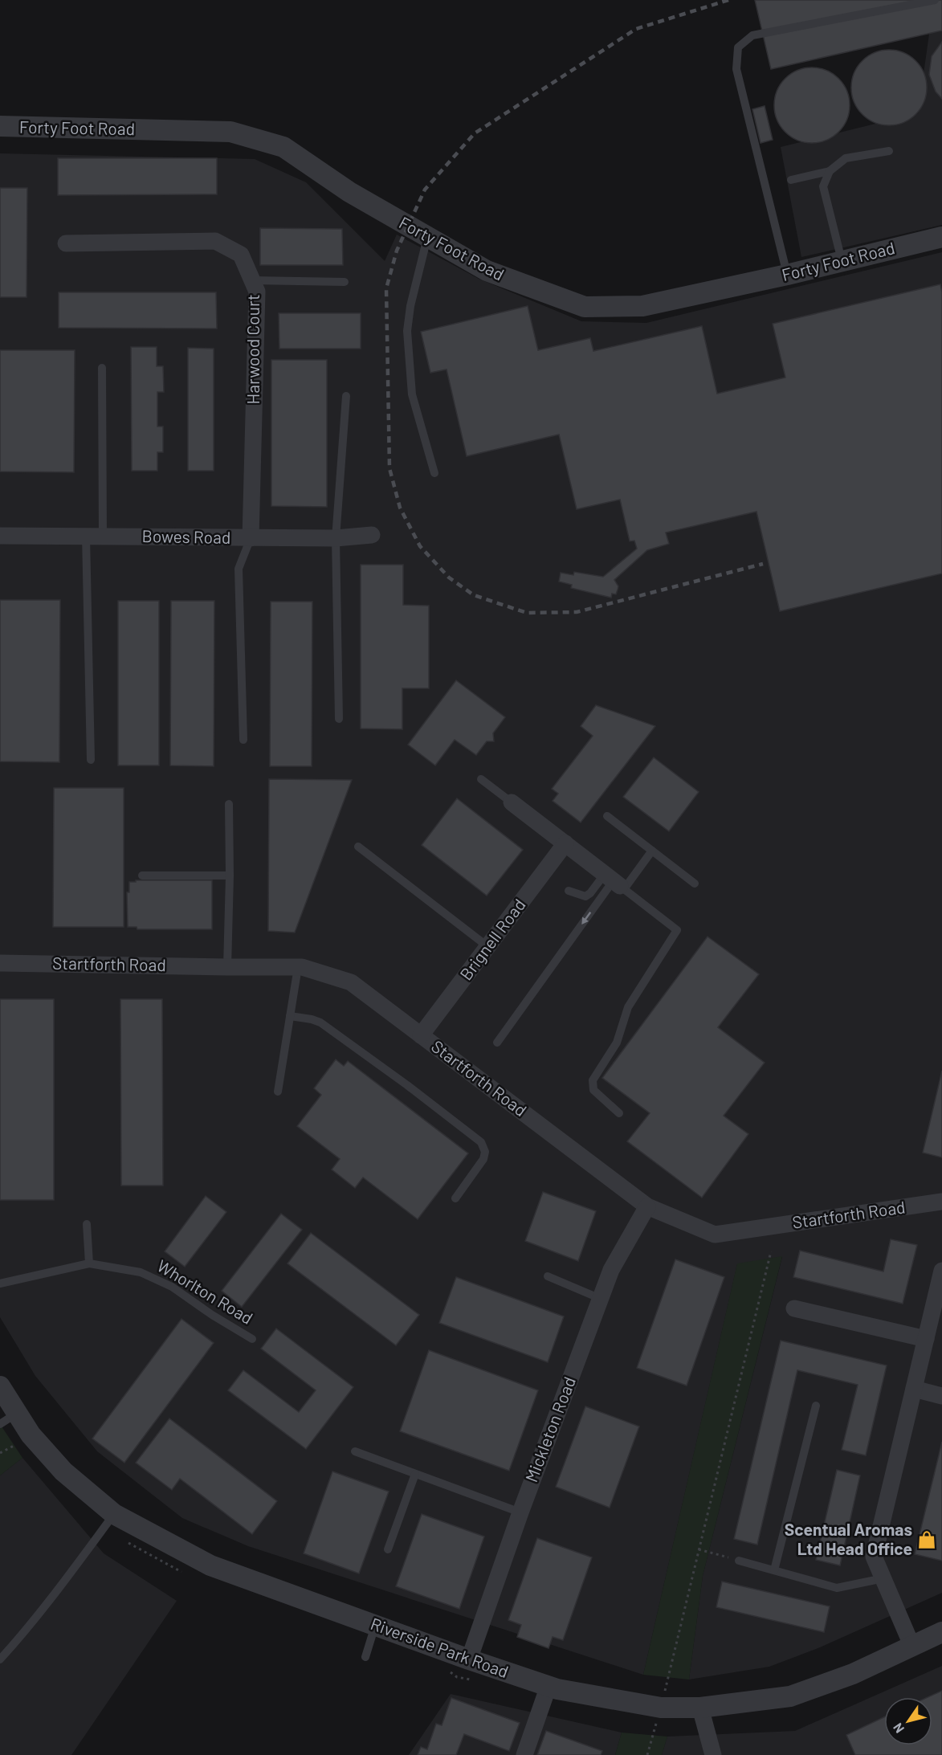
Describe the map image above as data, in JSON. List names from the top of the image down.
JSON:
{
  "streets": {
    "street": [
      "Forty Foot Road",
      "Harwood Court",
      "Bowes Road",
      "Brignell Road",
      "Startforth Road",
      "Mickleton Road",
      "Riverside Park Road"
    ],
    "lane": ["Whorlton Road"]
  },
  "crossings": [
    ["Harwood Court", "Bowes Road"],
    ["Brignell Road", "Startforth Road"],
    ["Startforth Road", "Mickleton Road"],
    ["Mickleton Road", "Riverside Park Road"]
  ],
  "places": {
    "shop": ["Scentual Aromas Ltd Head Office"]
  },
  "north": "bottom left"
}
